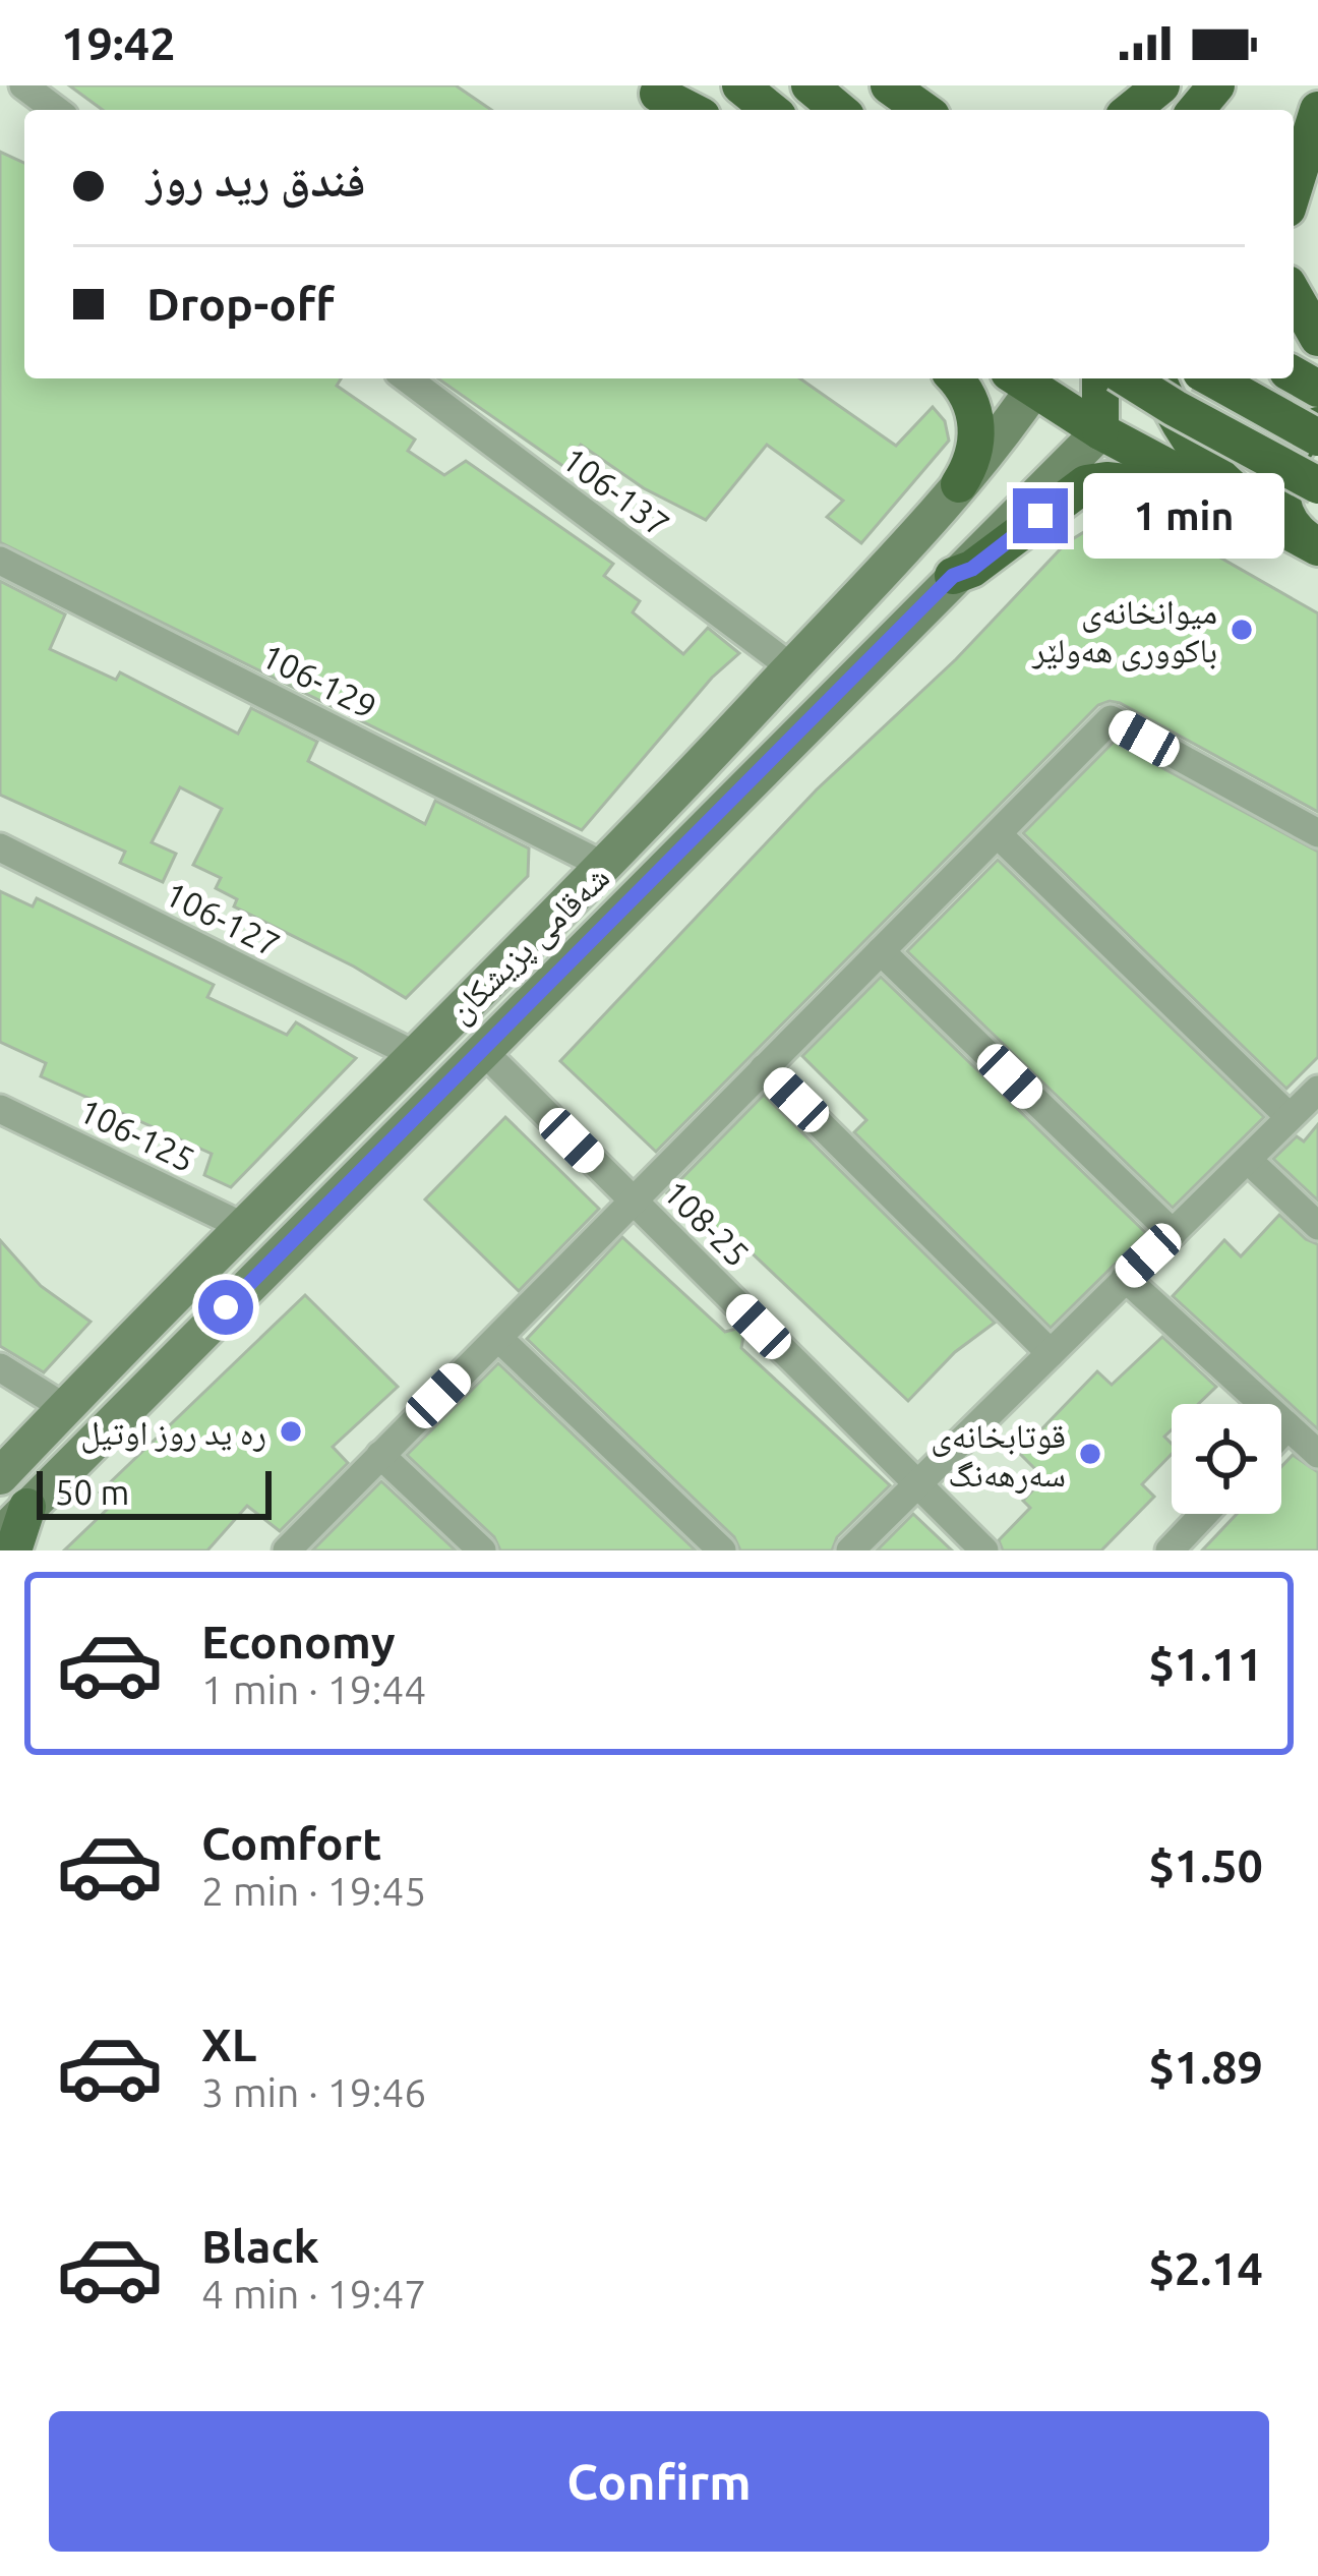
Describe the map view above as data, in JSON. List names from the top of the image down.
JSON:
{
  "streets": {
    "main road": ["شەقامی پزیشکان"],
    "street": [
      "106-137",
      "106-129",
      "106-127",
      "106-125",
      "108-25"
    ]
  },
  "crossings": [
    ["106-137", "شەقامی پزیشکان"],
    ["106-129", "شەقامی پزیشکان"],
    ["106-127", "شەقامی پزیشکان"],
    ["شەقامی پزیشکان", "106-125"],
    ["شەقامی پزیشکان", "108-25"]
  ],
  "places": ["میوانخانەی باکووری هەولێر", "ره يد روز اوتيل", "قوتابخانەی سەرهەنگ"],
  "scale_bar": "50 m",
  "page": {
    "status": "19:42",
    "banner": ["فندق ريد روز", "Drop-off"],
    "bubble": "1 min",
    "scale": "50 m",
    "list": [
      {
        "name": "Economy",
        "note": "1 min · 19:44",
        "value": "$1.11"
      },
      {
        "name": "Comfort",
        "note": "2 min · 19:45",
        "value": "$1.50"
      },
      {
        "name": "XL",
        "note": "3 min · 19:46",
        "value": "$1.89"
      },
      {
        "name": "Black",
        "note": "4 min · 19:47",
        "value": "$2.14"
      }
    ],
    "buttons": "Confirm"
  }
}
